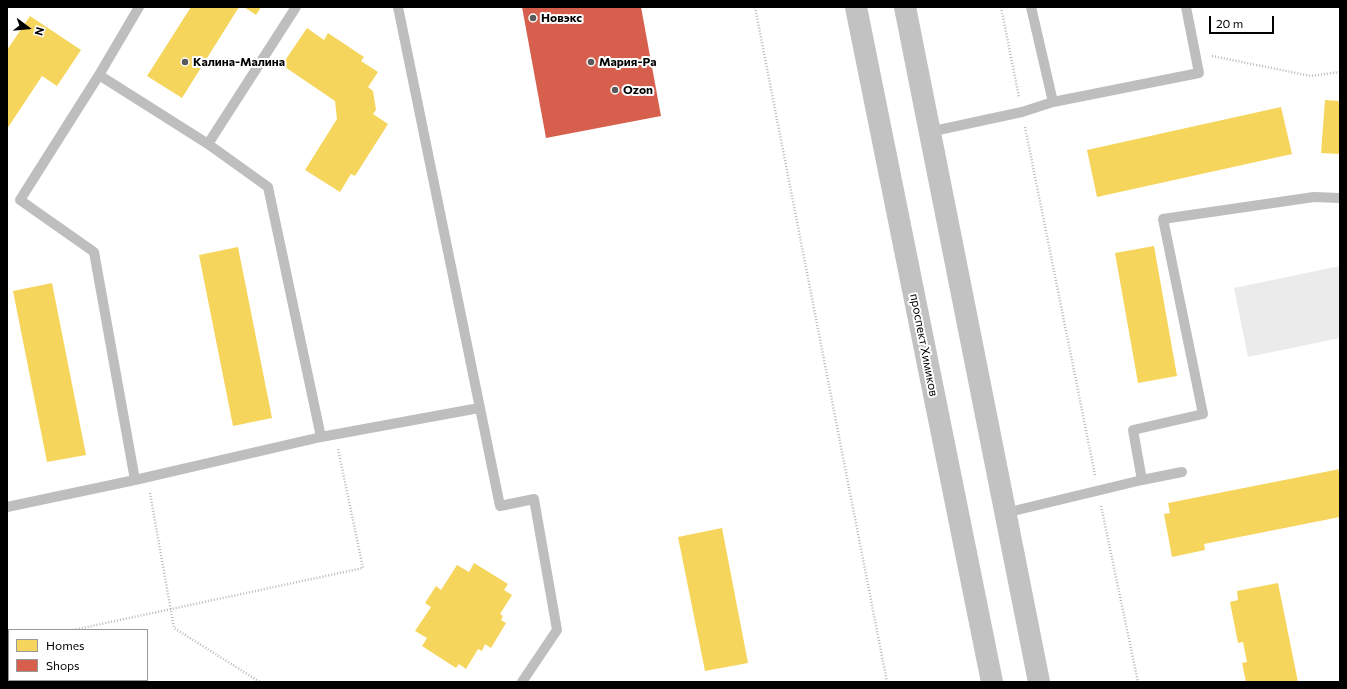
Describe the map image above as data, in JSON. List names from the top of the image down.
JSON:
{
  "streets": {
    "street": ["проспект Химиков"]
  },
  "places": [
    "Новэкс",
    "Калина-Малина",
    "Мария-Ра",
    "Ozon"
  ],
  "legend": ["Homes", "Shops"],
  "scale_bar": "20 m",
  "north": "right"
}
